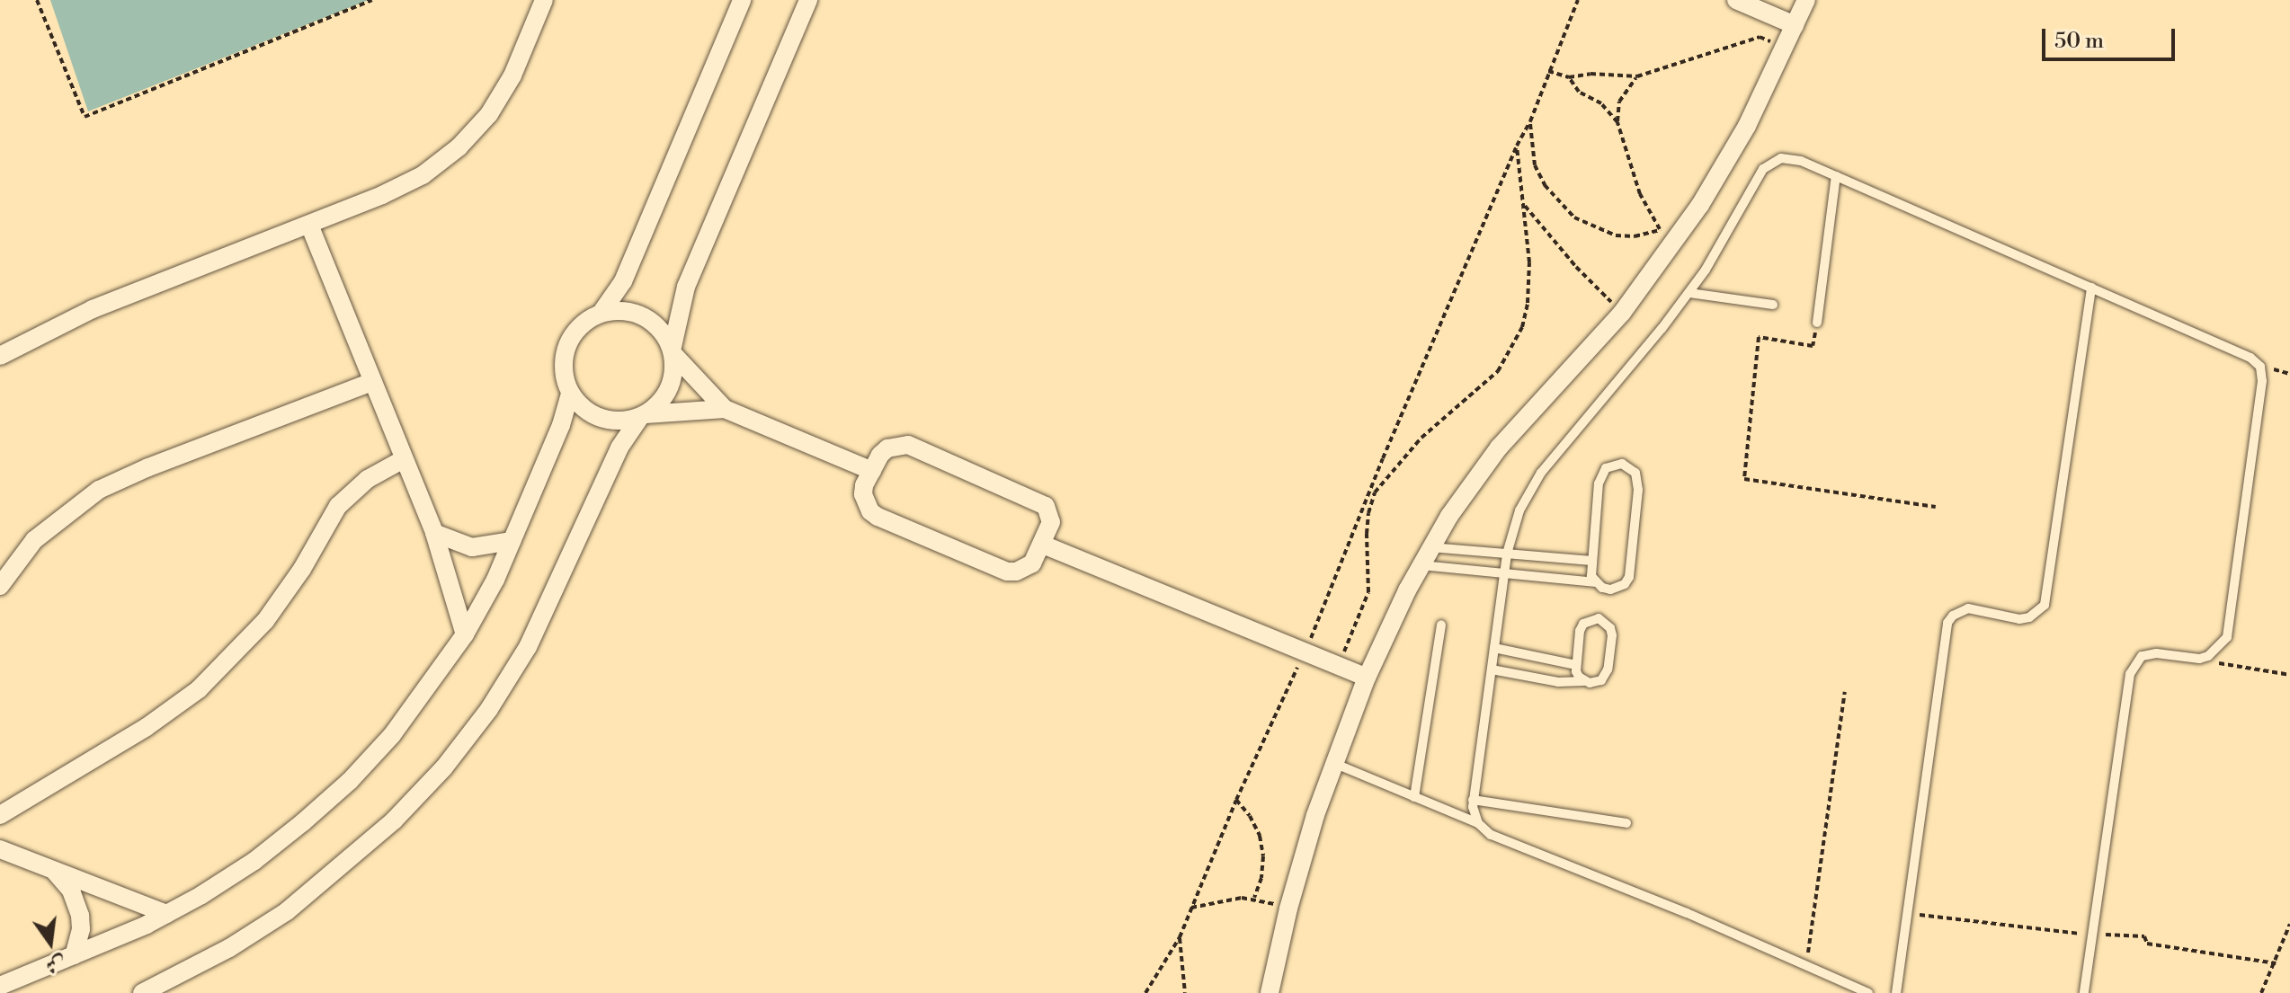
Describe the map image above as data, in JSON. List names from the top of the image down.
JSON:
{
  "scale_bar": "50 m",
  "north": "bottom"
}
